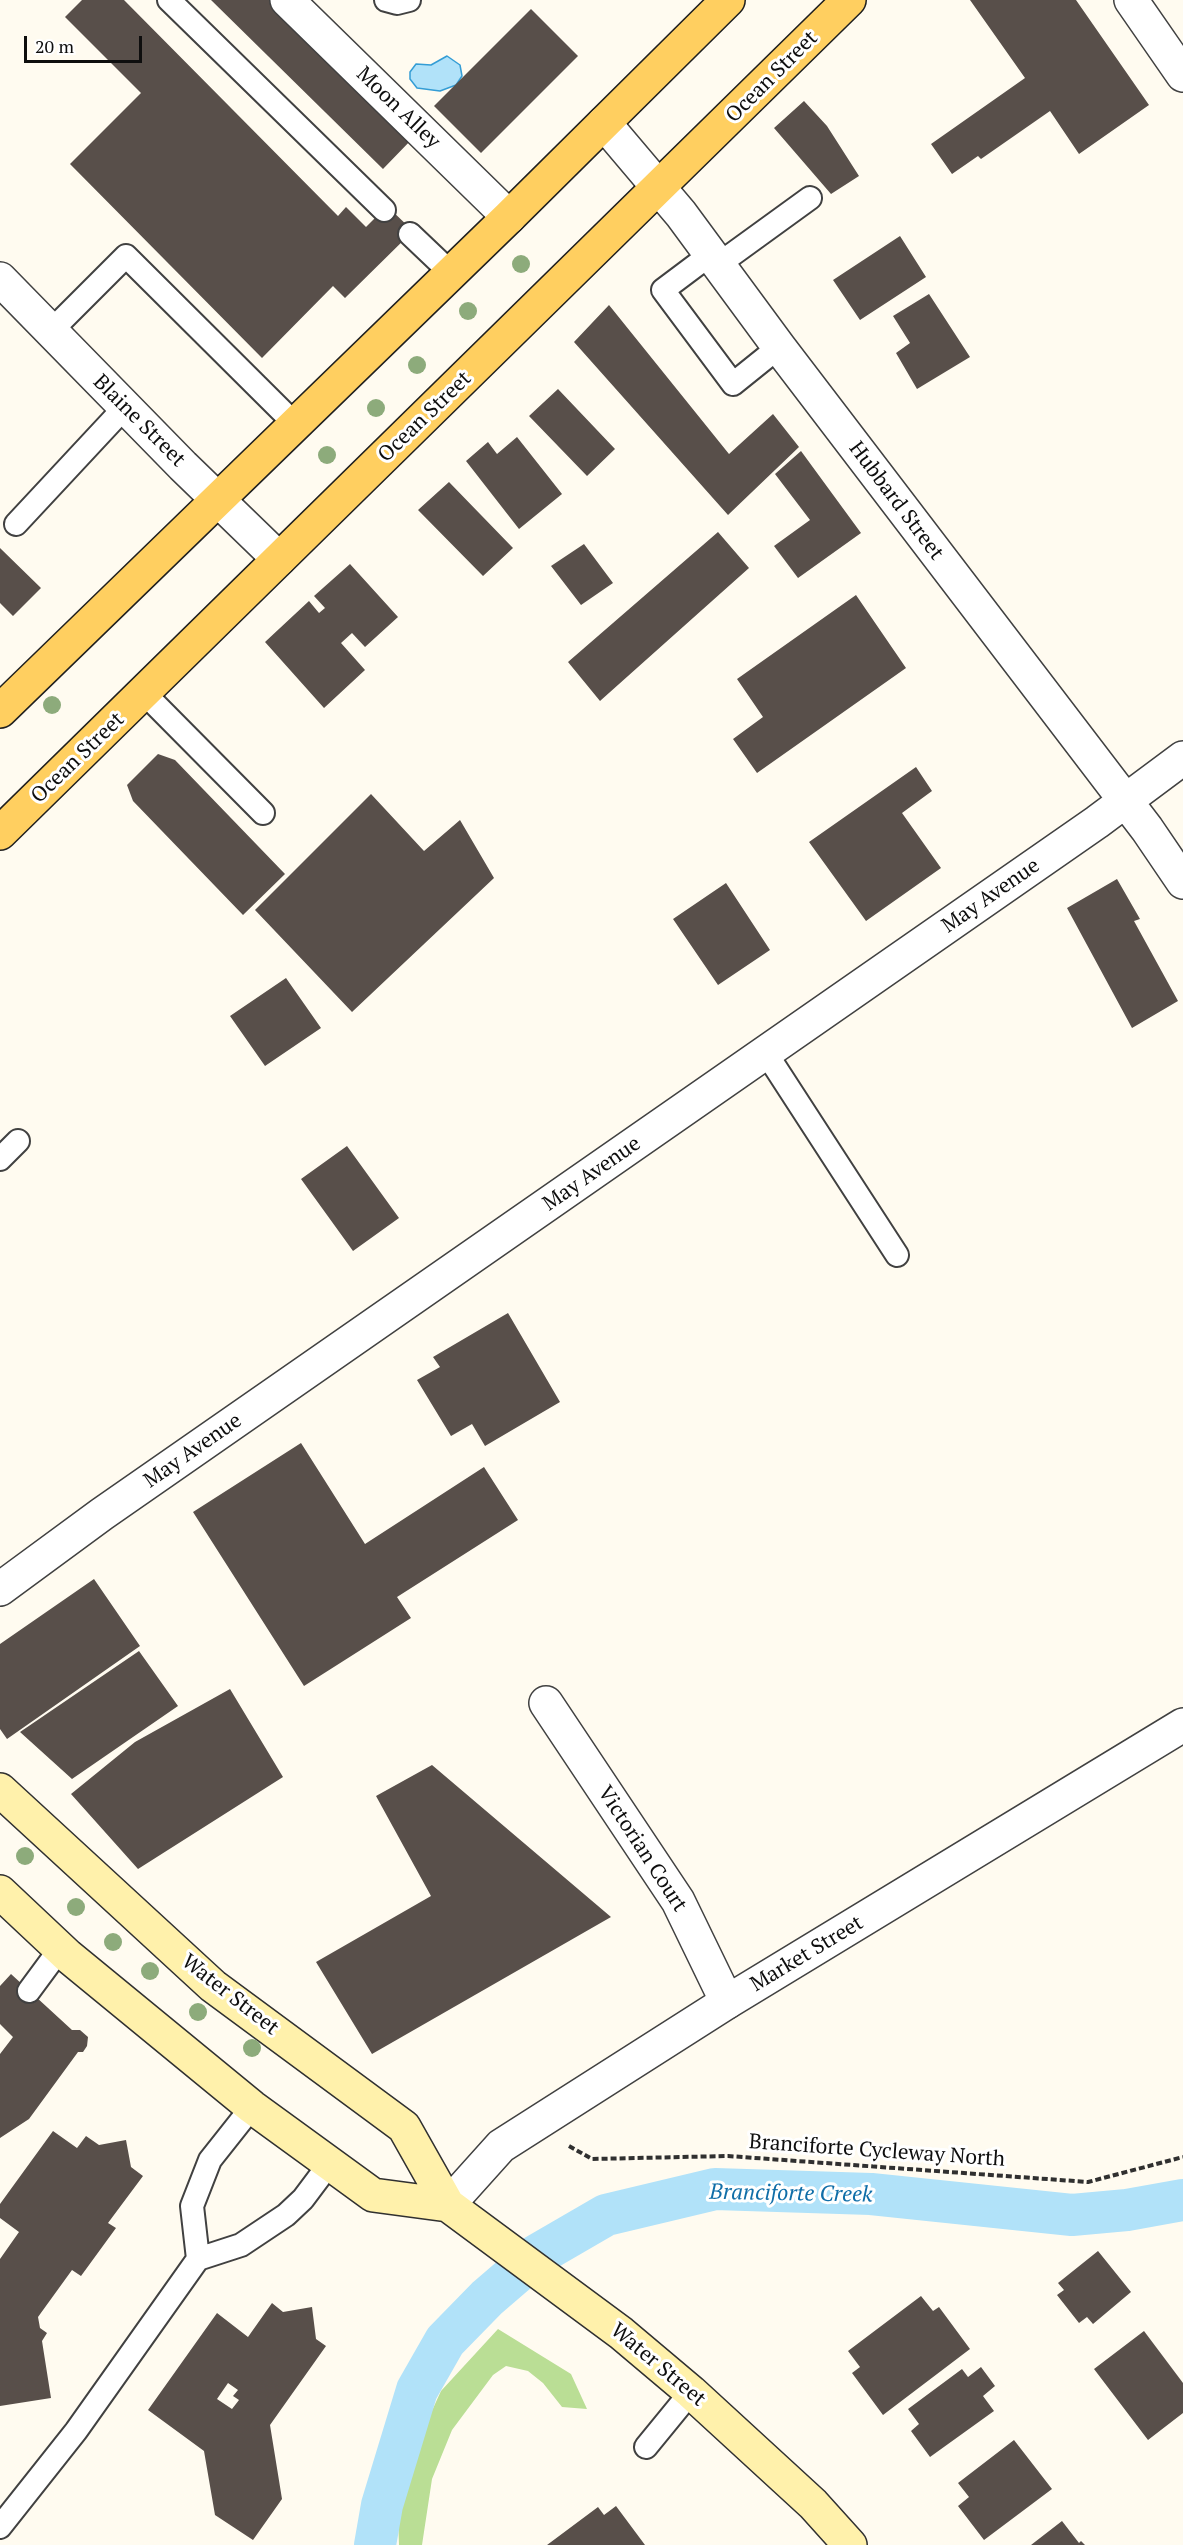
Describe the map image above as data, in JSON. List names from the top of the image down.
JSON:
{
  "streets": {
    "main road": ["Ocean Street", "Water Street"],
    "street": [
      "Moon Alley",
      "Blaine Street",
      "Hubbard Street",
      "May Avenue",
      "Victorian Court",
      "Market Street"
    ],
    "path": ["Branciforte Cycleway North"]
  },
  "crossings": [
    ["Ocean Street", "Blaine Street"],
    ["Ocean Street", "Hubbard Street"],
    ["Hubbard Street", "May Avenue"],
    ["Victorian Court", "Market Street"],
    ["Market Street", "Water Street"]
  ],
  "water": ["Branciforte Creek"],
  "scale_bar": "20 m"
}
